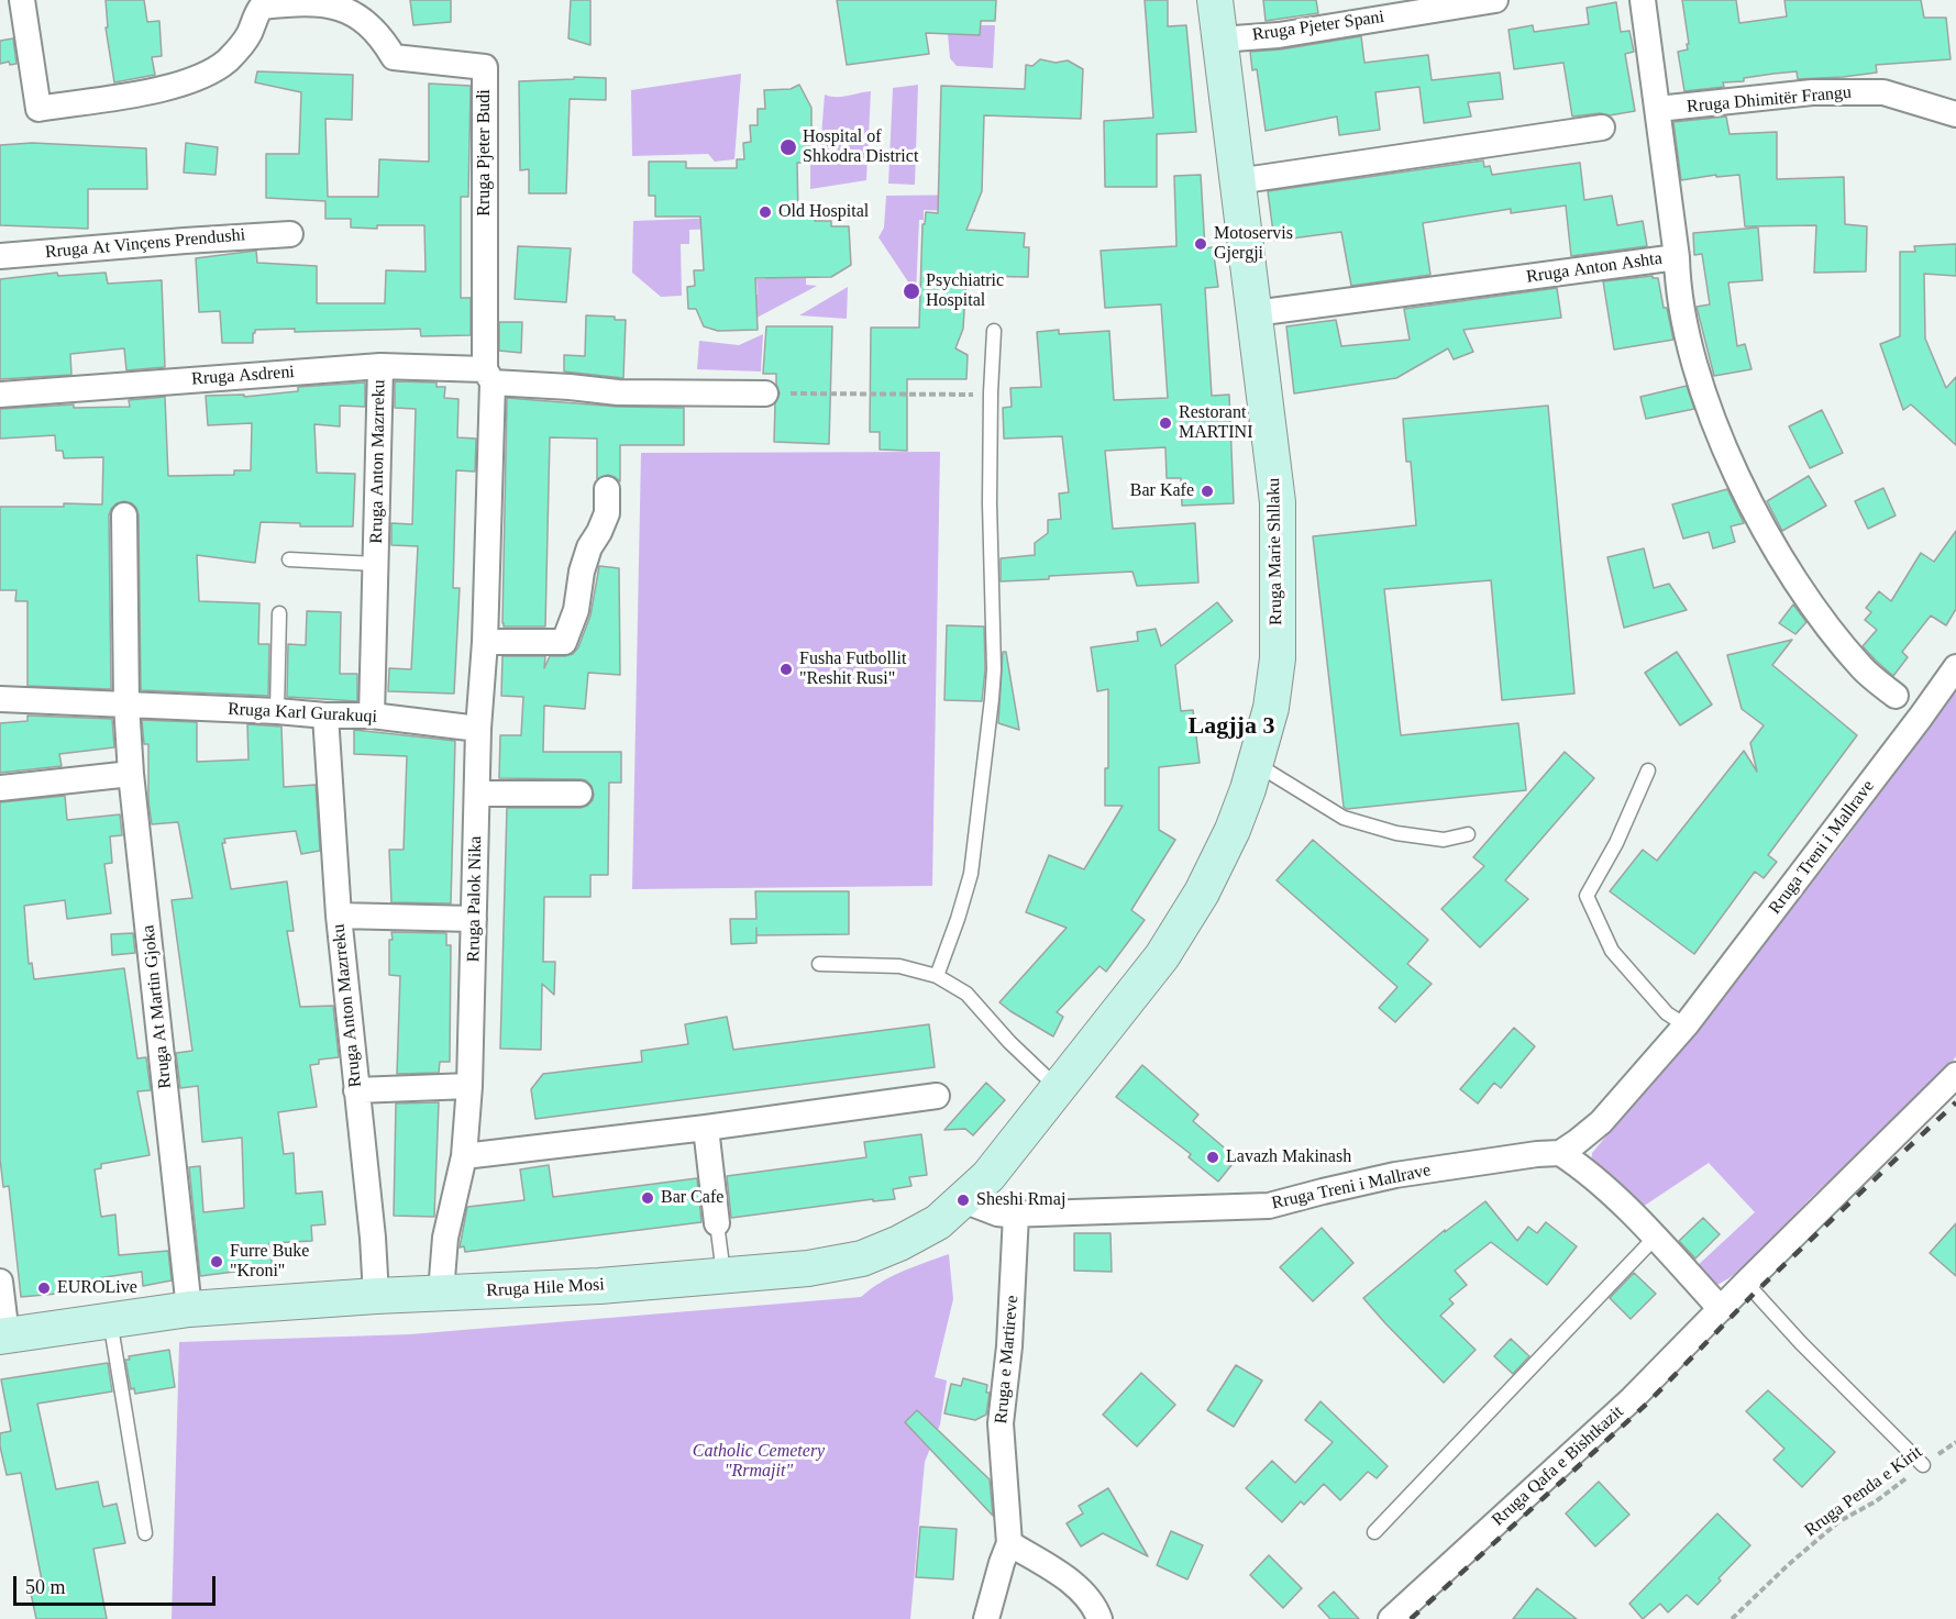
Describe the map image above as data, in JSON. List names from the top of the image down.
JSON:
{
  "streets": {
    "main road": ["Rruga Marie Shllaku", "Rruga Hile Mosi"],
    "street": [
      "Rruga Pjeter Spani",
      "Rruga Dhimitër Frangu",
      "Rruga Pjeter Budi",
      "Rruga At Vinçens Prendushi",
      "Rruga Anton Ashta",
      "Rruga Asdreni",
      "Rruga Anton Mazrreku",
      "Rruga Karl Gurakuqi",
      "Rruga Treni i Mallrave",
      "Rruga Palok Nika",
      "Rruga At Martin Gjoka",
      "Rruga e Martireve",
      "Rruga Qafa e Bishtkazit"
    ],
    "path": ["Rruga Penda e Kirit"]
  },
  "crossings": [
    ["Rruga Pjeter Spani", "Rruga Marie Shllaku"],
    ["Rruga Dhimitër Frangu", "Rruga Anton Ashta"],
    ["Rruga Pjeter Budi", "Rruga Asdreni"],
    ["Rruga Pjeter Budi", "Rruga Palok Nika"],
    ["Rruga Anton Ashta", "Rruga Marie Shllaku"],
    ["Rruga Asdreni", "Rruga Anton Mazrreku"],
    ["Rruga Asdreni", "Rruga Palok Nika"],
    ["Rruga Anton Mazrreku", "Rruga Karl Gurakuqi"],
    ["Rruga Anton Mazrreku", "Rruga Hile Mosi"],
    ["Rruga Marie Shllaku", "Rruga Treni i Mallrave"],
    ["Rruga Marie Shllaku", "Rruga Hile Mosi"],
    ["Rruga Karl Gurakuqi", "Rruga Palok Nika"],
    ["Rruga Karl Gurakuqi", "Rruga At Martin Gjoka"],
    ["Rruga Treni i Mallrave", "Rruga Hile Mosi"],
    ["Rruga Treni i Mallrave", "Rruga e Martireve"],
    ["Rruga Palok Nika", "Rruga Hile Mosi"],
    ["Rruga At Martin Gjoka", "Rruga Hile Mosi"]
  ],
  "districts": ["Lagjja 3"],
  "parks": ["Catholic Cemetery \"Rrmajit\""],
  "places": [
    "Hospital of Shkodra District",
    "Old Hospital",
    "Motoservis Gjergji",
    "Psychiatric Hospital",
    "Restorant MARTINI",
    "Bar Kafe",
    "Fusha Futbollit \"Reshit Rusi\"",
    "Lavazh Makinash",
    "Bar Cafe",
    "Sheshi Rmaj",
    "Furre Buke \"Kroni\"",
    "EUROLive"
  ],
  "scale_bar": "50 m"
}
